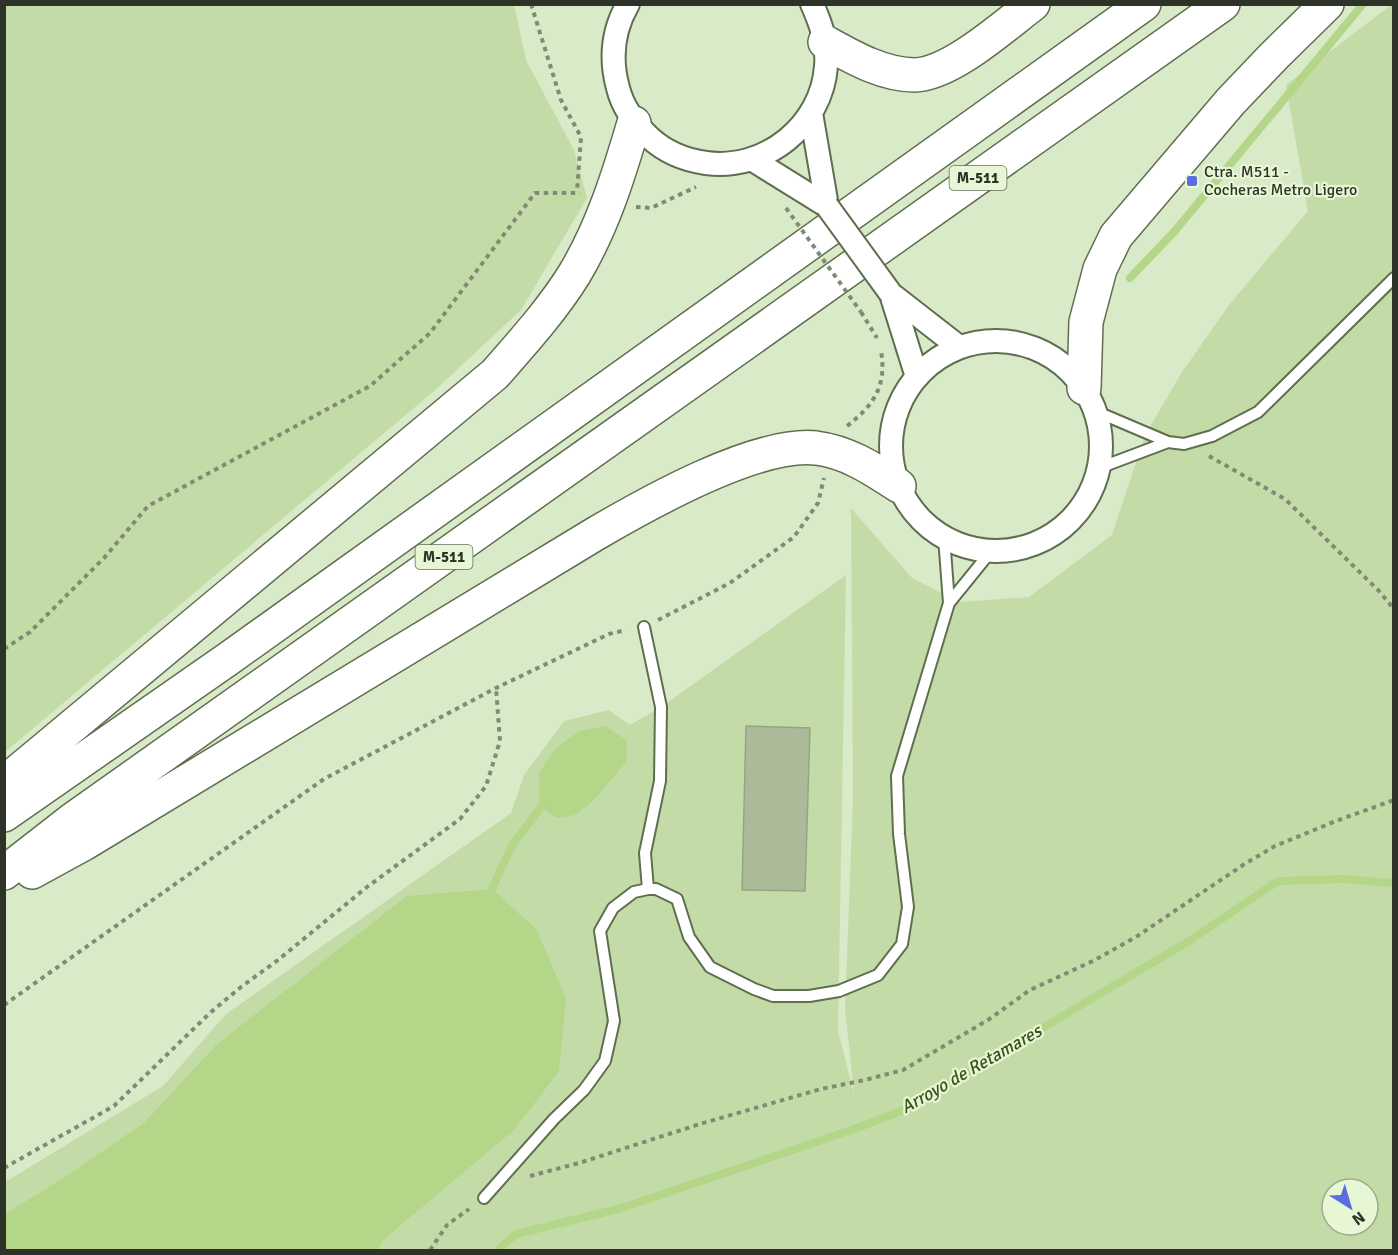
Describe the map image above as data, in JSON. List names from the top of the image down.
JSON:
{
  "streets": {
    "highway": ["M-511"]
  },
  "water": ["Arroyo de Retamares"],
  "places": {
    "transit": ["Ctra. M511 - Cocheras Metro Ligero"]
  },
  "north": "bottom right"
}
